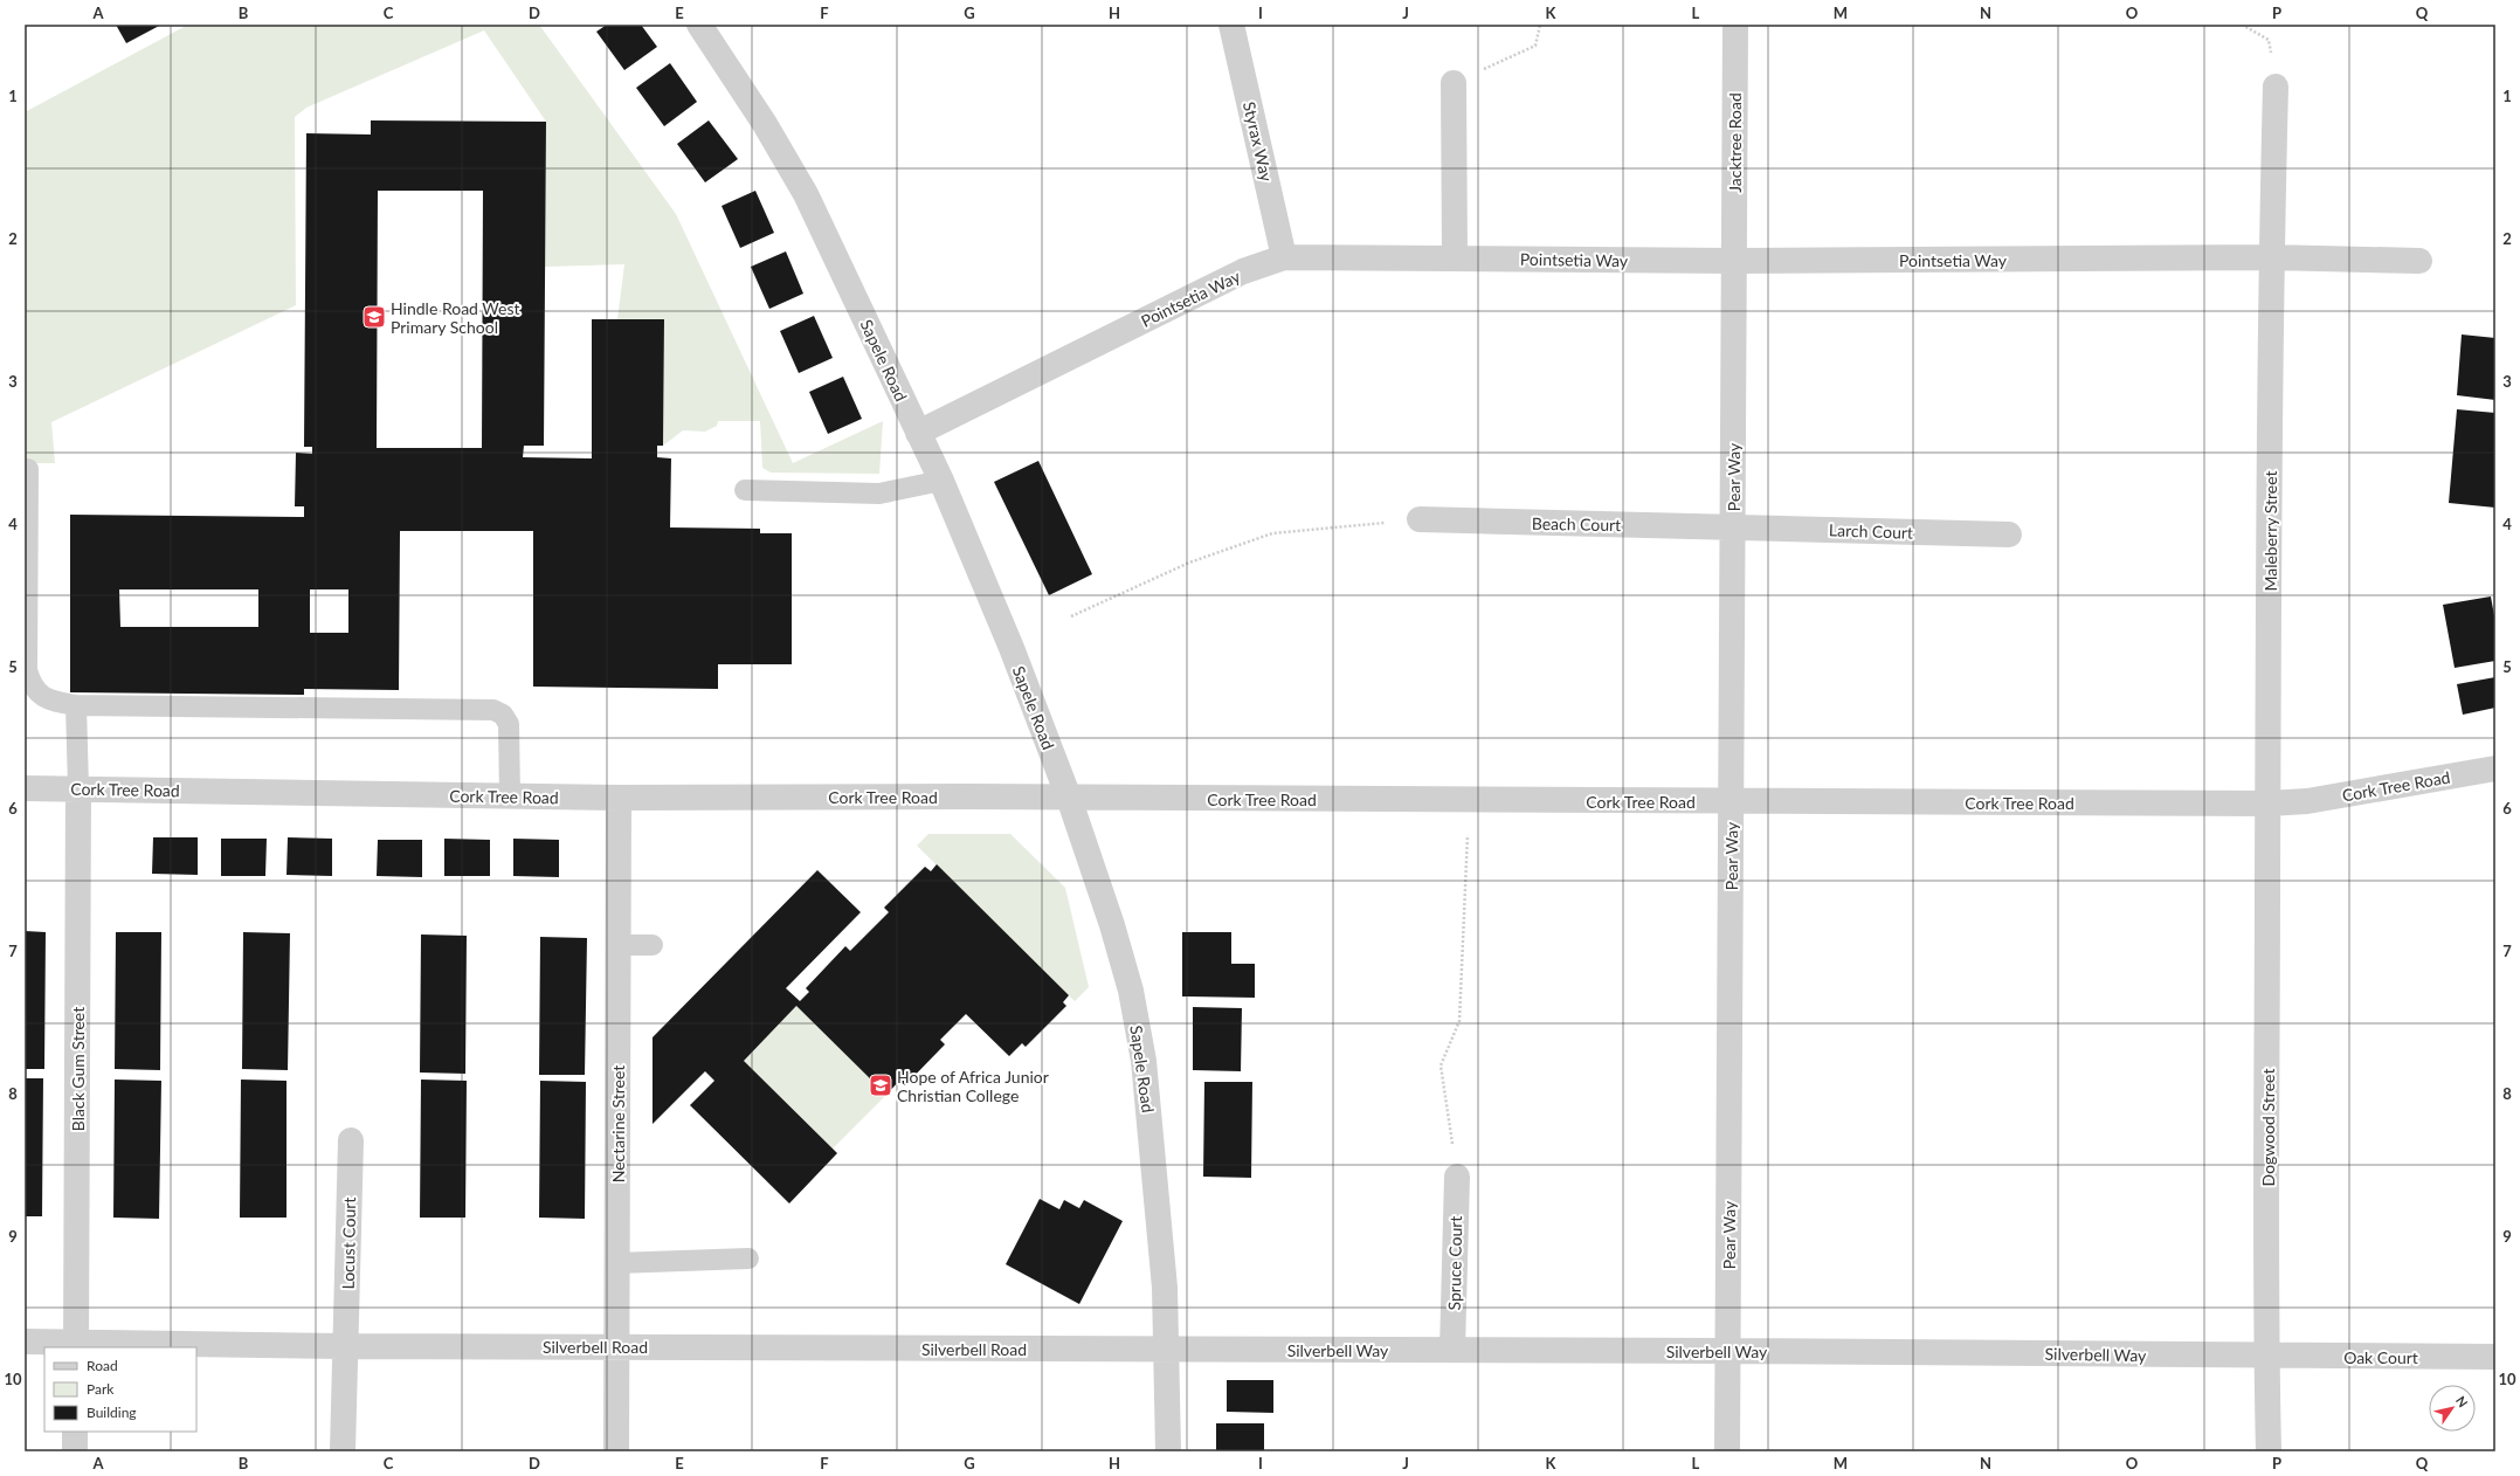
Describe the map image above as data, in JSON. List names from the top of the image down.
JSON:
{
  "streets": {
    "street": [
      "Styrax Way",
      "Jacktree Road",
      "Pointsetia Way",
      "Sapele Road",
      "Pear Way",
      "Beach Court",
      "Larch Court",
      "Maleberry Street",
      "Cork Tree Road",
      "Black Gum Street",
      "Nectarine Street",
      "Dogwood Street",
      "Locust Court",
      "Spruce Court",
      "Silverbell Road",
      "Silverbell Way",
      "Oak Court"
    ]
  },
  "crossings": [
    ["Styrax Way", "Pointsetia Way"],
    ["Jacktree Road", "Pointsetia Way"],
    ["Jacktree Road", "Pear Way"],
    ["Pointsetia Way", "Sapele Road"],
    ["Pointsetia Way", "Pear Way"],
    ["Pointsetia Way", "Maleberry Street"],
    ["Sapele Road", "Cork Tree Road"],
    ["Sapele Road", "Silverbell Road"],
    ["Sapele Road", "Silverbell Way"],
    ["Pear Way", "Beach Court"],
    ["Pear Way", "Larch Court"],
    ["Pear Way", "Cork Tree Road"],
    ["Pear Way", "Silverbell Way"],
    ["Beach Court", "Larch Court"],
    ["Maleberry Street", "Cork Tree Road"],
    ["Maleberry Street", "Dogwood Street"],
    ["Cork Tree Road", "Black Gum Street"],
    ["Cork Tree Road", "Nectarine Street"],
    ["Cork Tree Road", "Dogwood Street"],
    ["Black Gum Street", "Silverbell Road"],
    ["Nectarine Street", "Silverbell Road"],
    ["Dogwood Street", "Silverbell Way"],
    ["Dogwood Street", "Oak Court"],
    ["Locust Court", "Silverbell Road"],
    ["Spruce Court", "Silverbell Way"],
    ["Silverbell Road", "Silverbell Way"],
    ["Silverbell Way", "Oak Court"]
  ],
  "places": {
    "school or university": ["Hindle Road West Primary School", "Hope of Africa Junior Christian College"]
  },
  "legend": ["Road", "Park", "Building"],
  "north": "top right",
  "grid": {
    "columns": [
      "A",
      "B",
      "C",
      "D",
      "E",
      "F",
      "G",
      "H",
      "I",
      "J",
      "K",
      "L",
      "M",
      "N",
      "O",
      "P",
      "Q"
    ],
    "rows": [
      "1",
      "2",
      "3",
      "4",
      "5",
      "6",
      "7",
      "8",
      "9",
      "10"
    ]
  }
}
